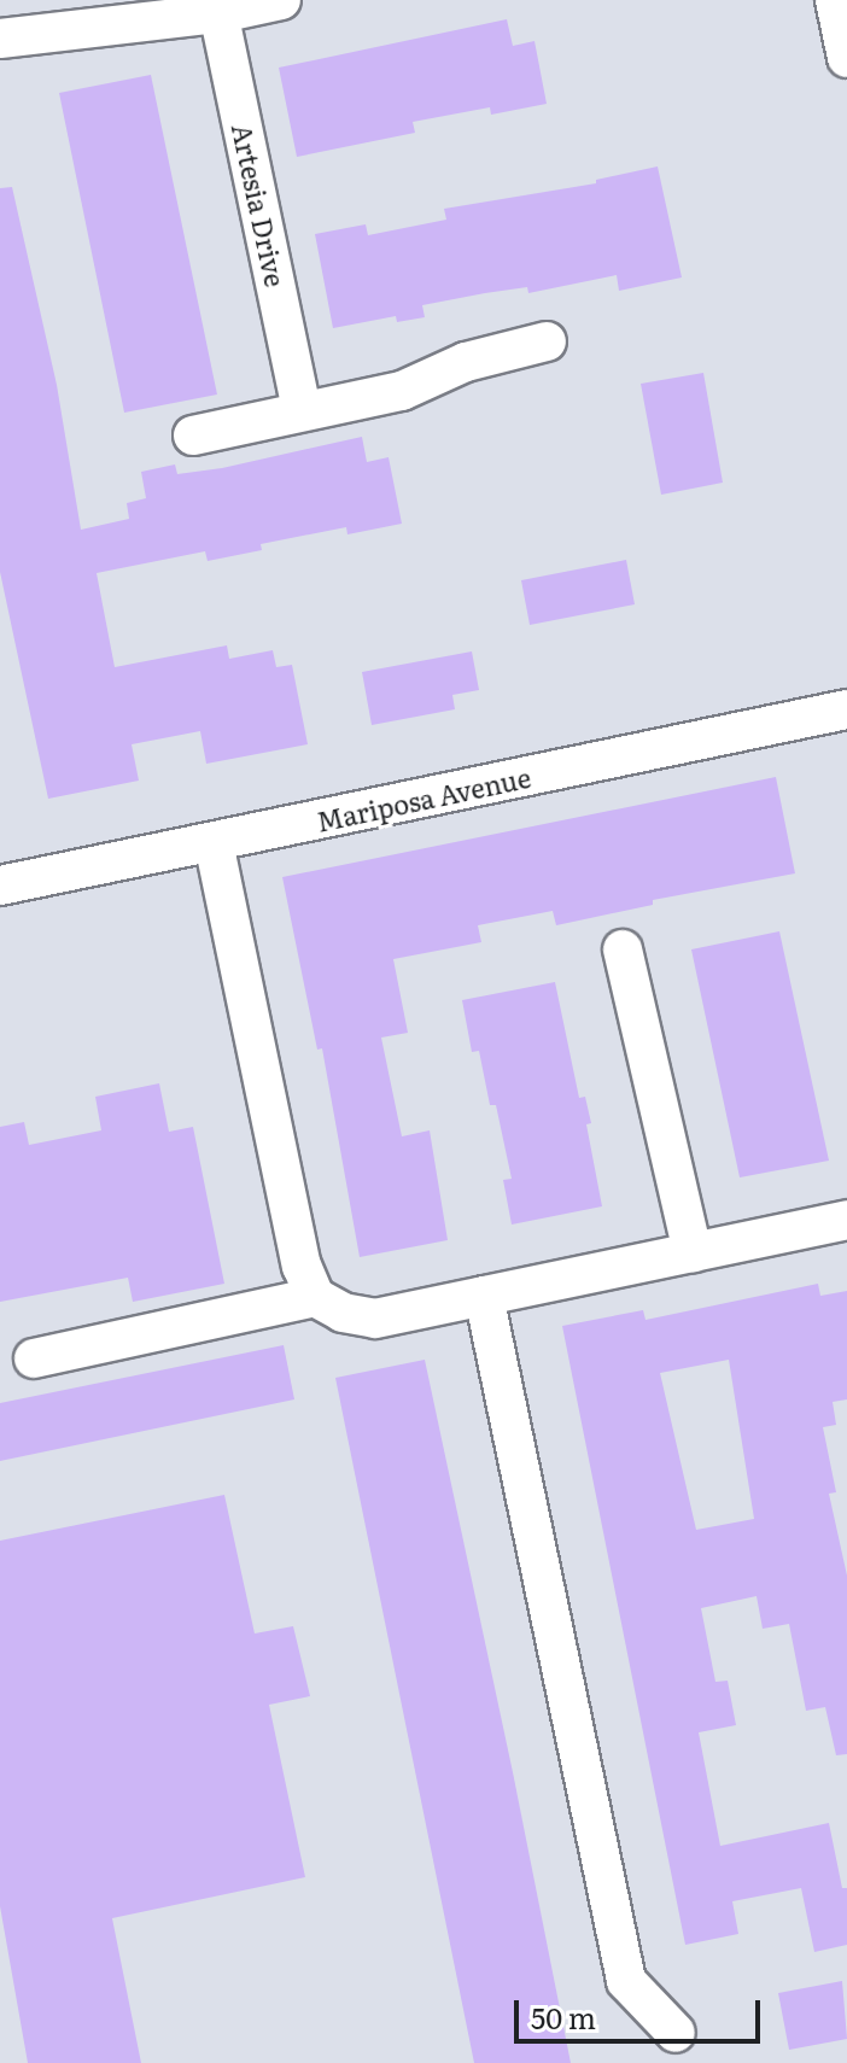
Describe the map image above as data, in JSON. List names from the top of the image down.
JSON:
{
  "streets": {
    "street": ["Artesia Drive", "Mariposa Avenue"]
  },
  "scale_bar": "50 m"
}
